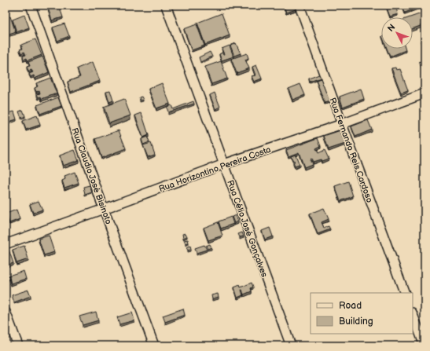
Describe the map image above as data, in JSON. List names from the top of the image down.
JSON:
{
  "streets": {
    "street": [
      "Rua Fernando Reis Cardoso",
      "Rua Horizontino Pereira Costa",
      "Rua Claudio José Bisinoto",
      "Rua Célio José Gonçalves"
    ]
  },
  "crossings": [
    ["Rua Fernando Reis Cardoso", "Rua Horizontino Pereira Costa"],
    ["Rua Horizontino Pereira Costa", "Rua Claudio José Bisinoto"],
    ["Rua Horizontino Pereira Costa", "Rua Célio José Gonçalves"]
  ],
  "legend": ["Road", "Building"],
  "north": "top left"
}
